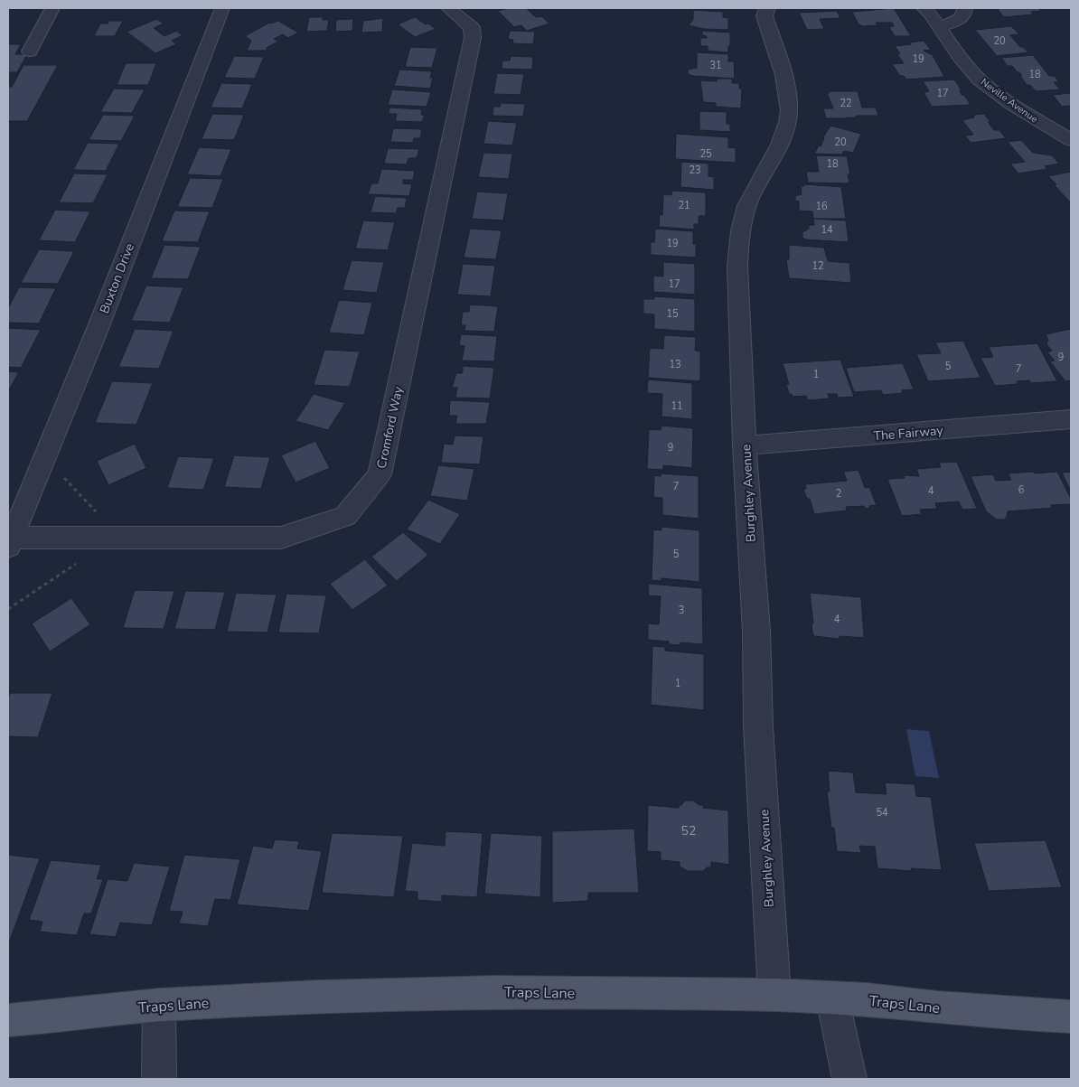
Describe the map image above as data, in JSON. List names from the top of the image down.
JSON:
{
  "streets": {
    "main road": ["Traps Lane"],
    "street": [
      "Neville Avenue",
      "Buxton Drive",
      "Cromford Way",
      "The Fairway",
      "Burghley Avenue"
    ]
  },
  "crossings": [
    ["Buxton Drive", "Cromford Way"],
    ["The Fairway", "Burghley Avenue"],
    ["Burghley Avenue", "Traps Lane"]
  ],
  "house_numbers": [
    "20",
    "19",
    "31",
    "18",
    "17",
    "22",
    "20",
    "25",
    "18",
    "23",
    "21",
    "16",
    "14",
    "19",
    "12",
    "17",
    "15",
    "9",
    "13",
    "5",
    "7",
    "1",
    "11",
    "9",
    "7",
    "6",
    "4",
    "2",
    "5",
    "3",
    "4",
    "1",
    "54",
    "52"
  ]
}
